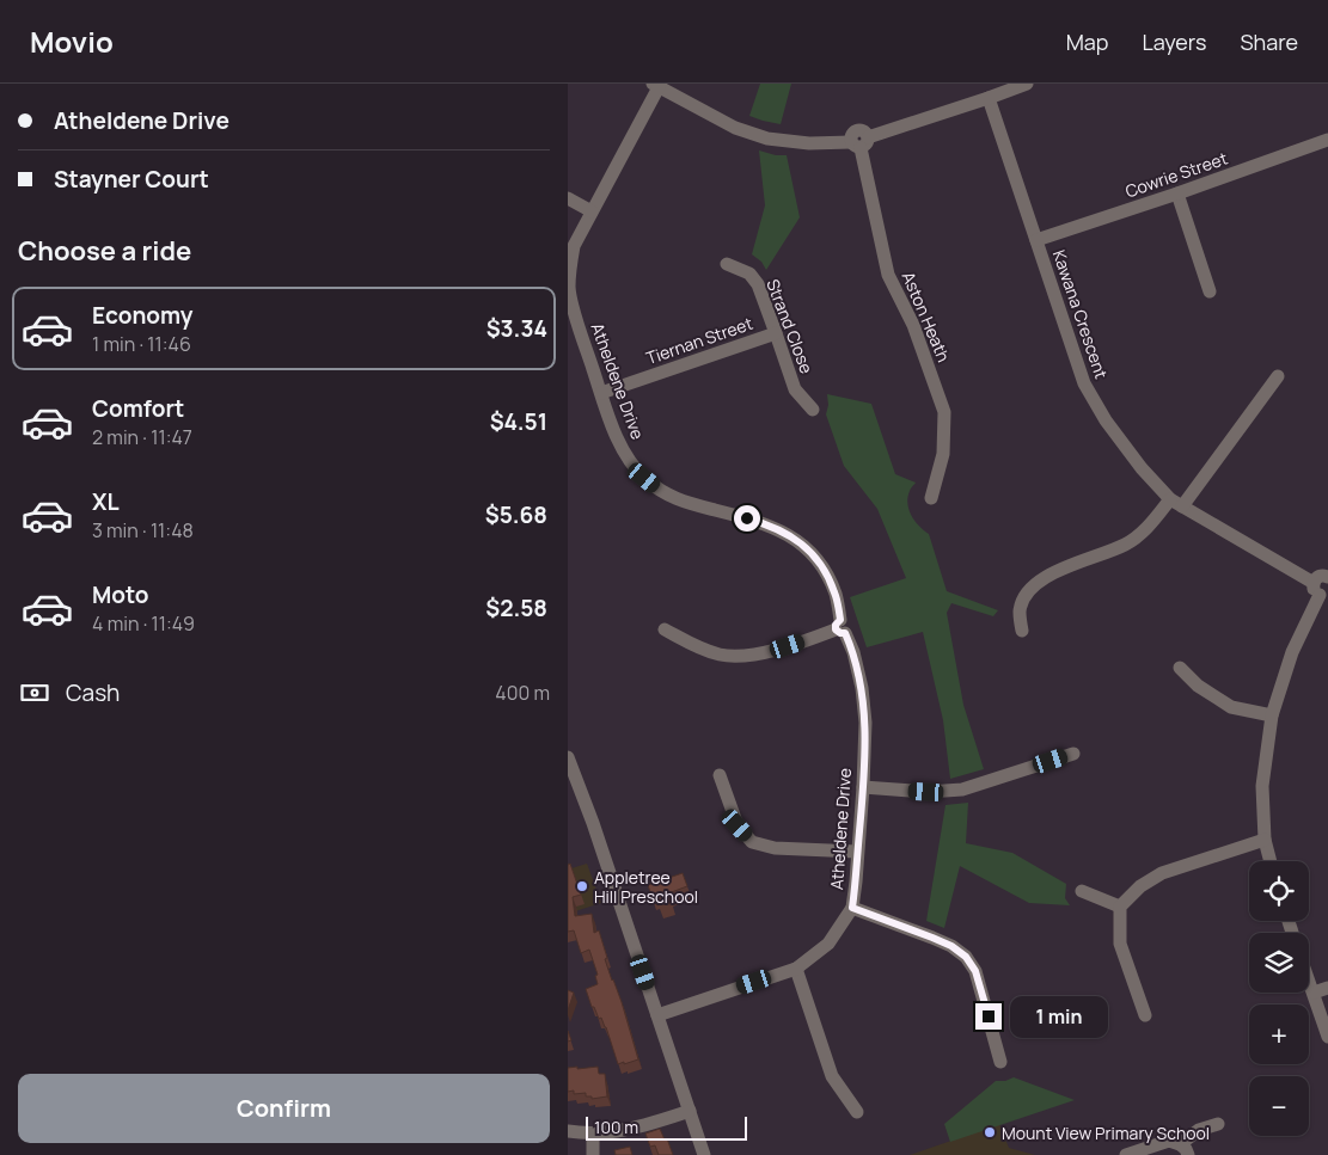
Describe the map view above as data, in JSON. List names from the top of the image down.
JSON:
{
  "streets": {
    "street": [
      "Cowrie Street",
      "Kawana Crescent",
      "Aston Heath",
      "Strand Close",
      "Tiernan Street",
      "Atheldene Drive"
    ]
  },
  "crossings": [
    ["Cowrie Street", "Kawana Crescent"],
    ["Strand Close", "Tiernan Street"],
    ["Tiernan Street", "Atheldene Drive"]
  ],
  "places": ["Appletree Hill Preschool", "Mount View Primary School"],
  "scale_bar": "100 m",
  "page": {
    "header": "Movio",
    "nav": ["Map", "Layers", "Share"],
    "banner": ["Atheldene Drive", "Stayner Court"],
    "heading": "Choose a ride",
    "list": [
      {
        "name": "Economy",
        "note": "1 min · 11:46",
        "value": "$3.34"
      },
      {
        "name": "Comfort",
        "note": "2 min · 11:47",
        "value": "$4.51"
      },
      {
        "name": "XL",
        "note": "3 min · 11:48",
        "value": "$5.68"
      },
      {
        "name": "Moto",
        "note": "4 min · 11:49",
        "value": "$2.58"
      }
    ],
    "pay": ["Cash", "400 m"],
    "map_buttons": ["+", "−"],
    "bubble": "1 min",
    "buttons": "Confirm",
    "scale": "100 m"
  }
}
